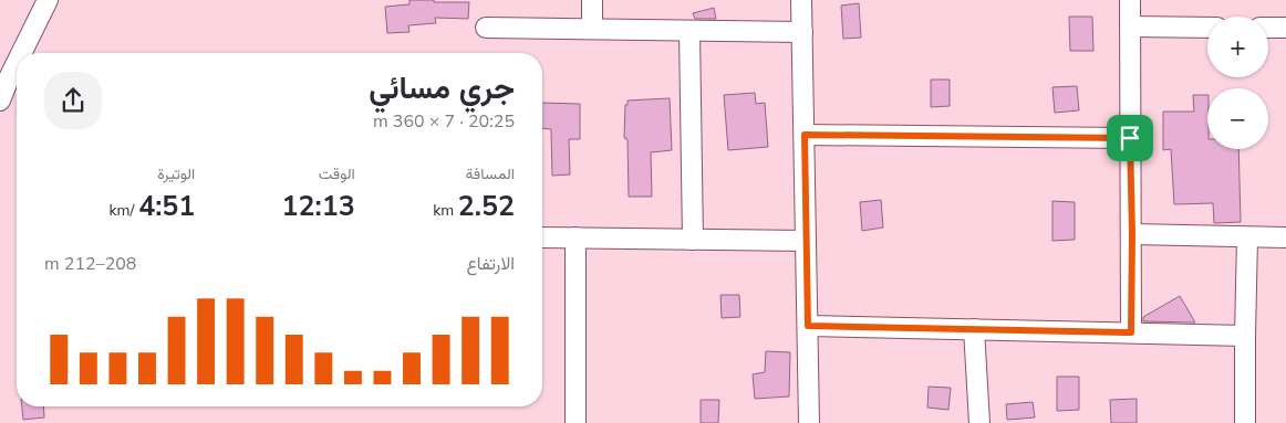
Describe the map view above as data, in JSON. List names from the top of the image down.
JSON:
{
  "page": {
    "map_buttons": ["+", "−"],
    "heading": ["جري مسائي", "20:25 · 7 × 360 m"],
    "stats": [
      ["المسافة", "2.52 km"],
      ["الوقت", "12:13"],
      ["الوتيرة", "4:51 /km"]
    ],
    "chart": ["الارتفاع", "208–212 m"]
  }
}
